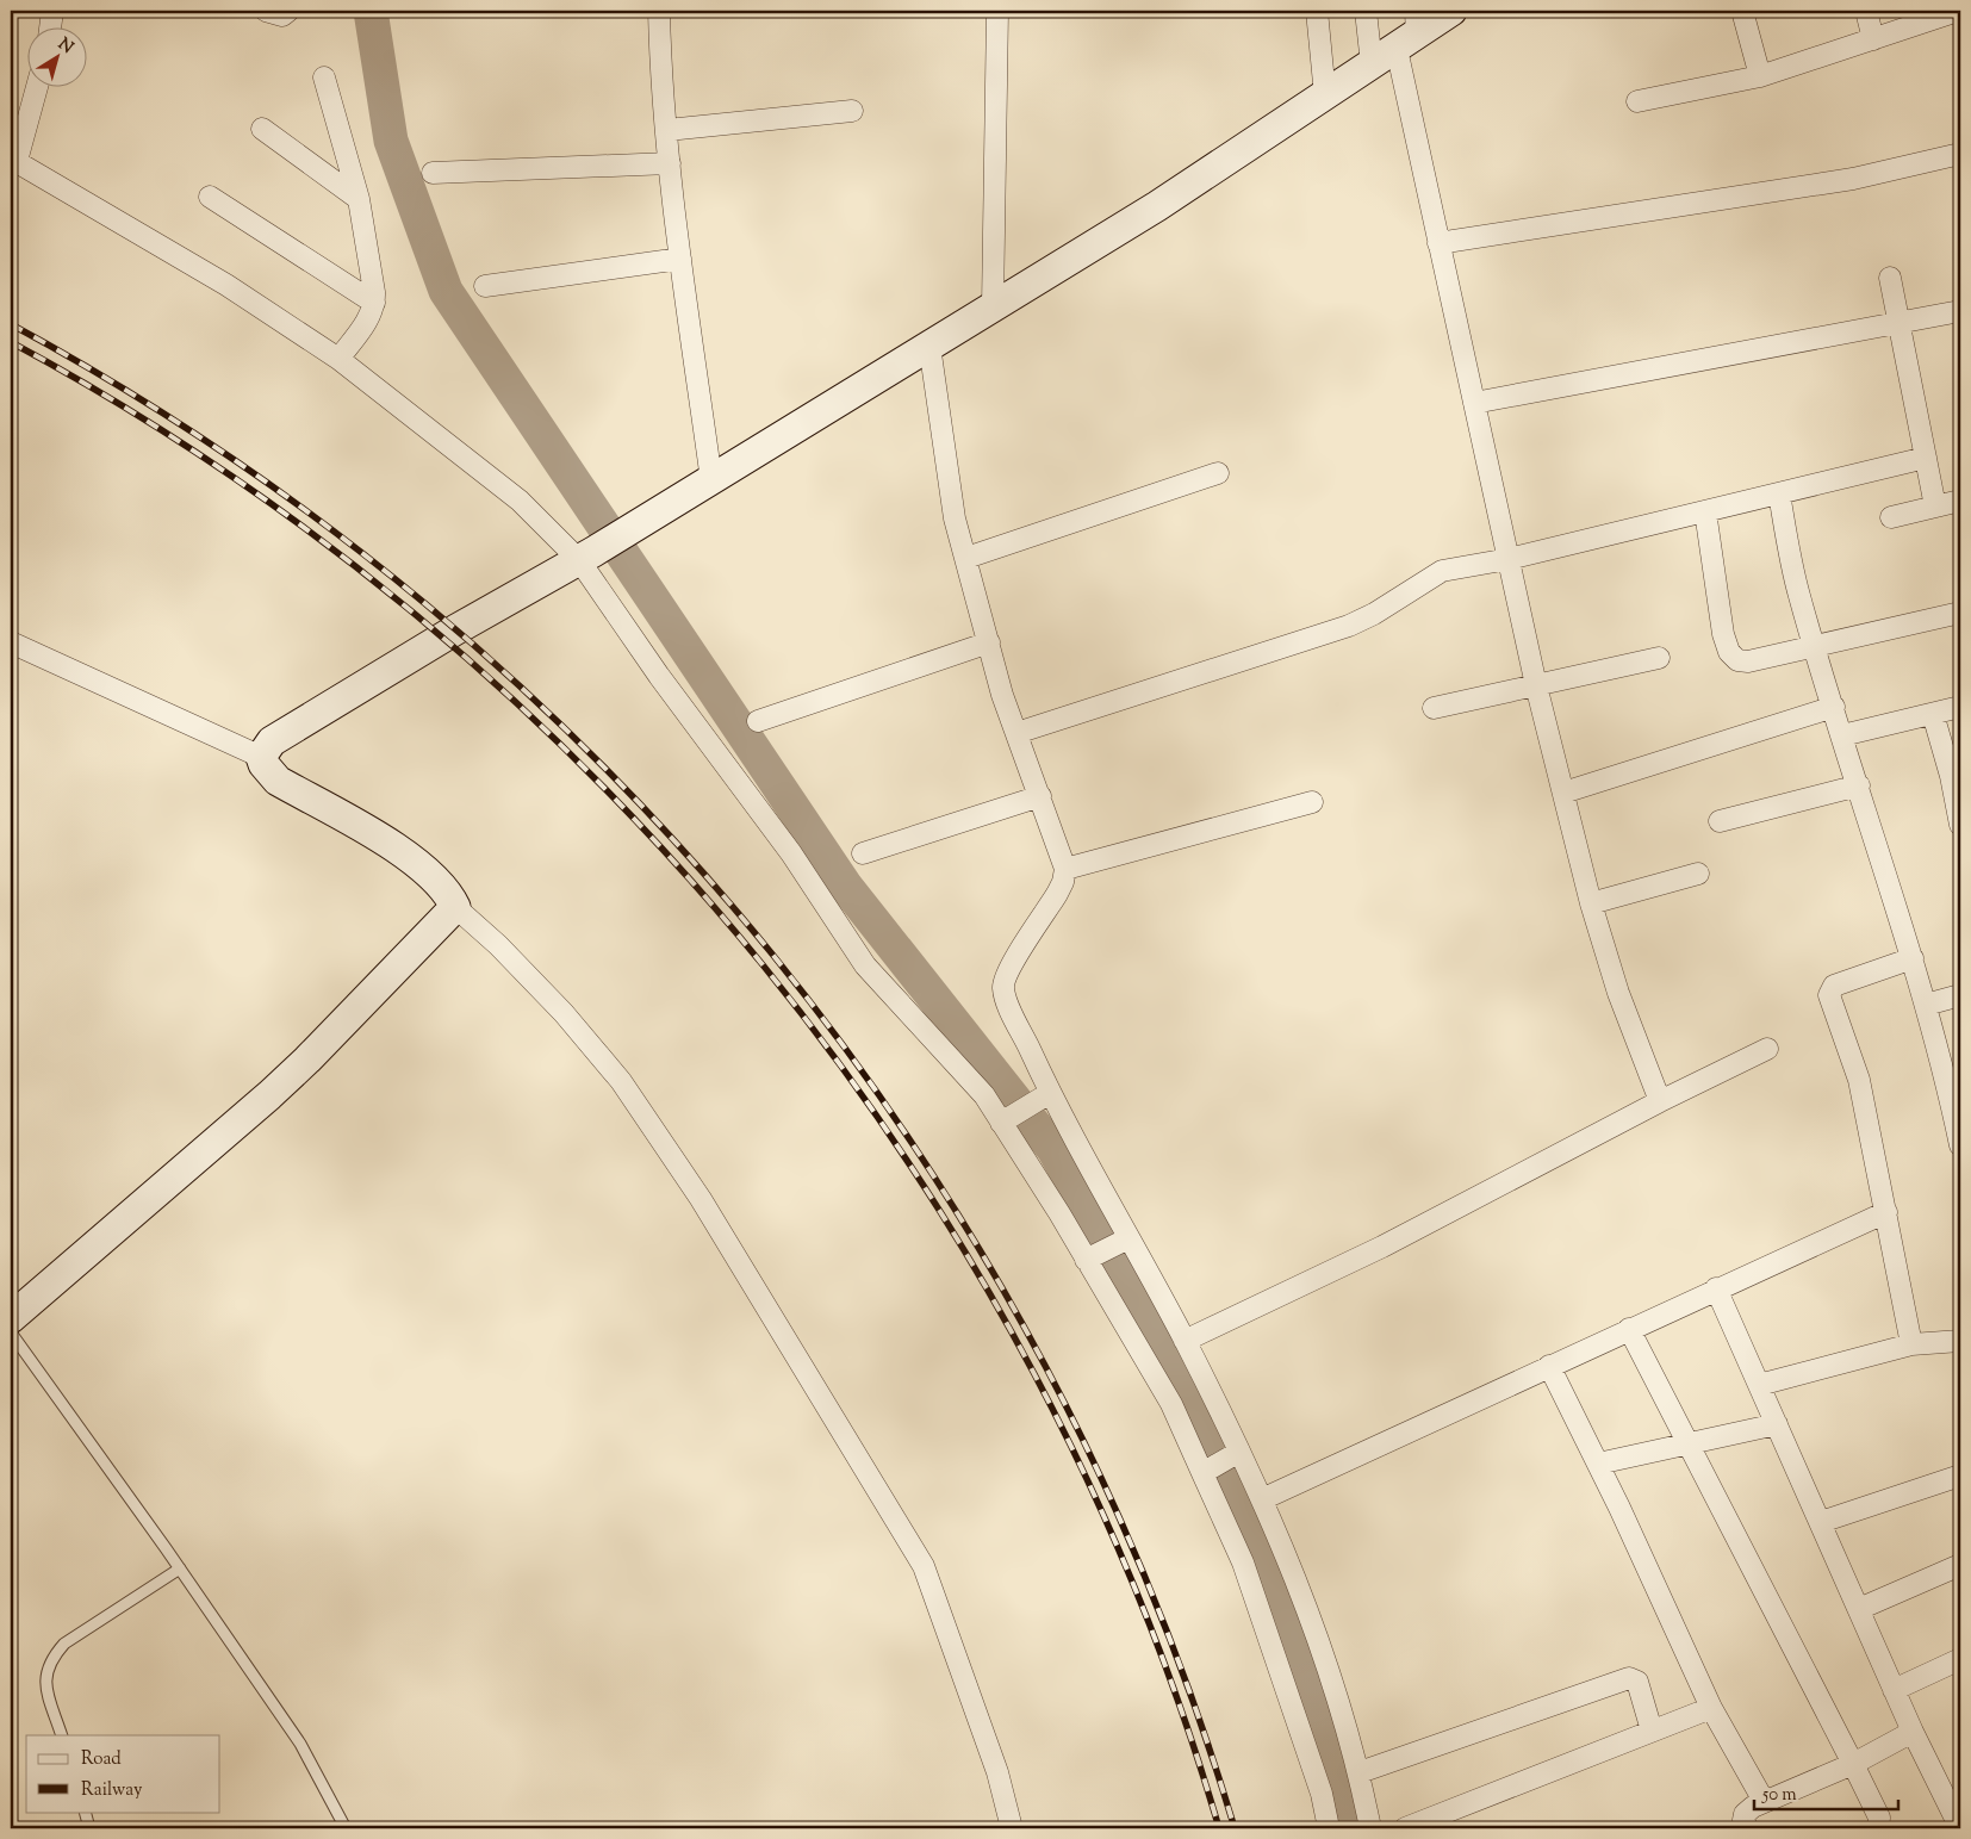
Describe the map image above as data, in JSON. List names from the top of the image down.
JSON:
{
  "legend": ["Road", "Railway"],
  "scale_bar": "50 m",
  "north": "top right"
}
